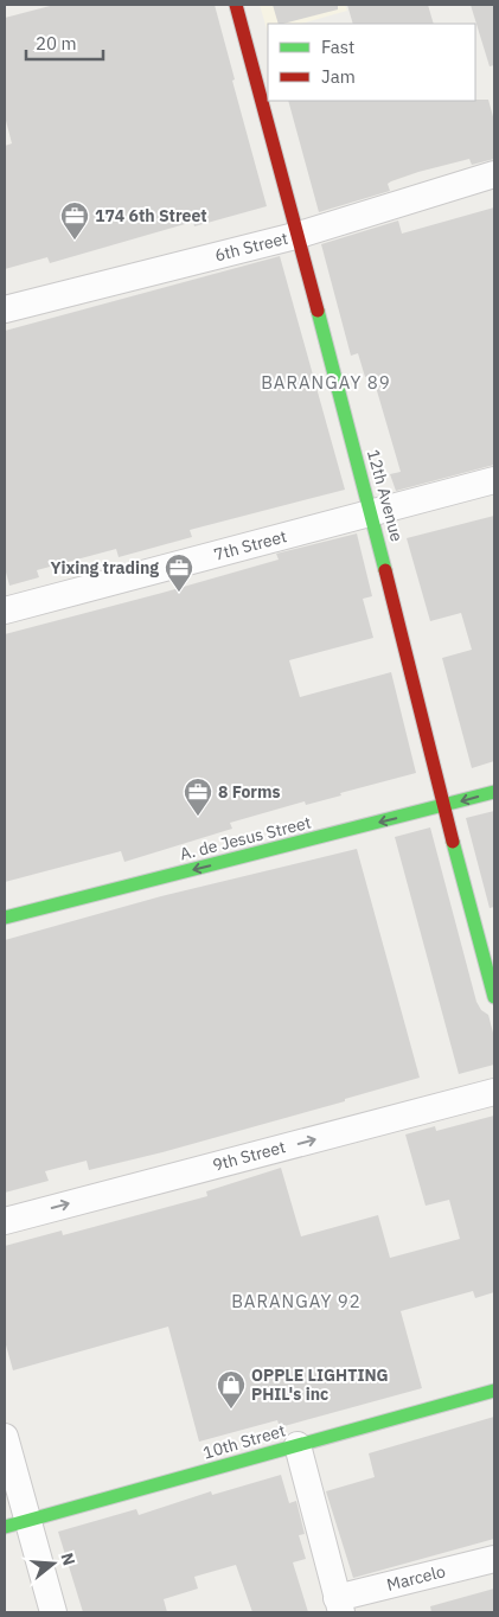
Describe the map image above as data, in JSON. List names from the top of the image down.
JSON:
{
  "streets": {
    "street": [
      "6th Street",
      "12th Avenue",
      "7th Street",
      "A. de Jesus Street",
      "9th Street",
      "10th Street",
      "Marcelo"
    ]
  },
  "crossings": [
    ["6th Street", "12th Avenue"],
    ["12th Avenue", "7th Street"],
    ["12th Avenue", "A. de Jesus Street"],
    ["10th Street", "Marcelo"]
  ],
  "one_way": ["A. de Jesus Street", "9th Street"],
  "districts": ["BARANGAY 89", "BARANGAY 92"],
  "places": {
    "office": ["174 6th Street", "Yixing trading", "8 Forms"],
    "shop": ["OPPLE LIGHTING PHIL's inc"]
  },
  "legend": ["Fast", "Jam"],
  "scale_bar": "20 m",
  "north": "right"
}
